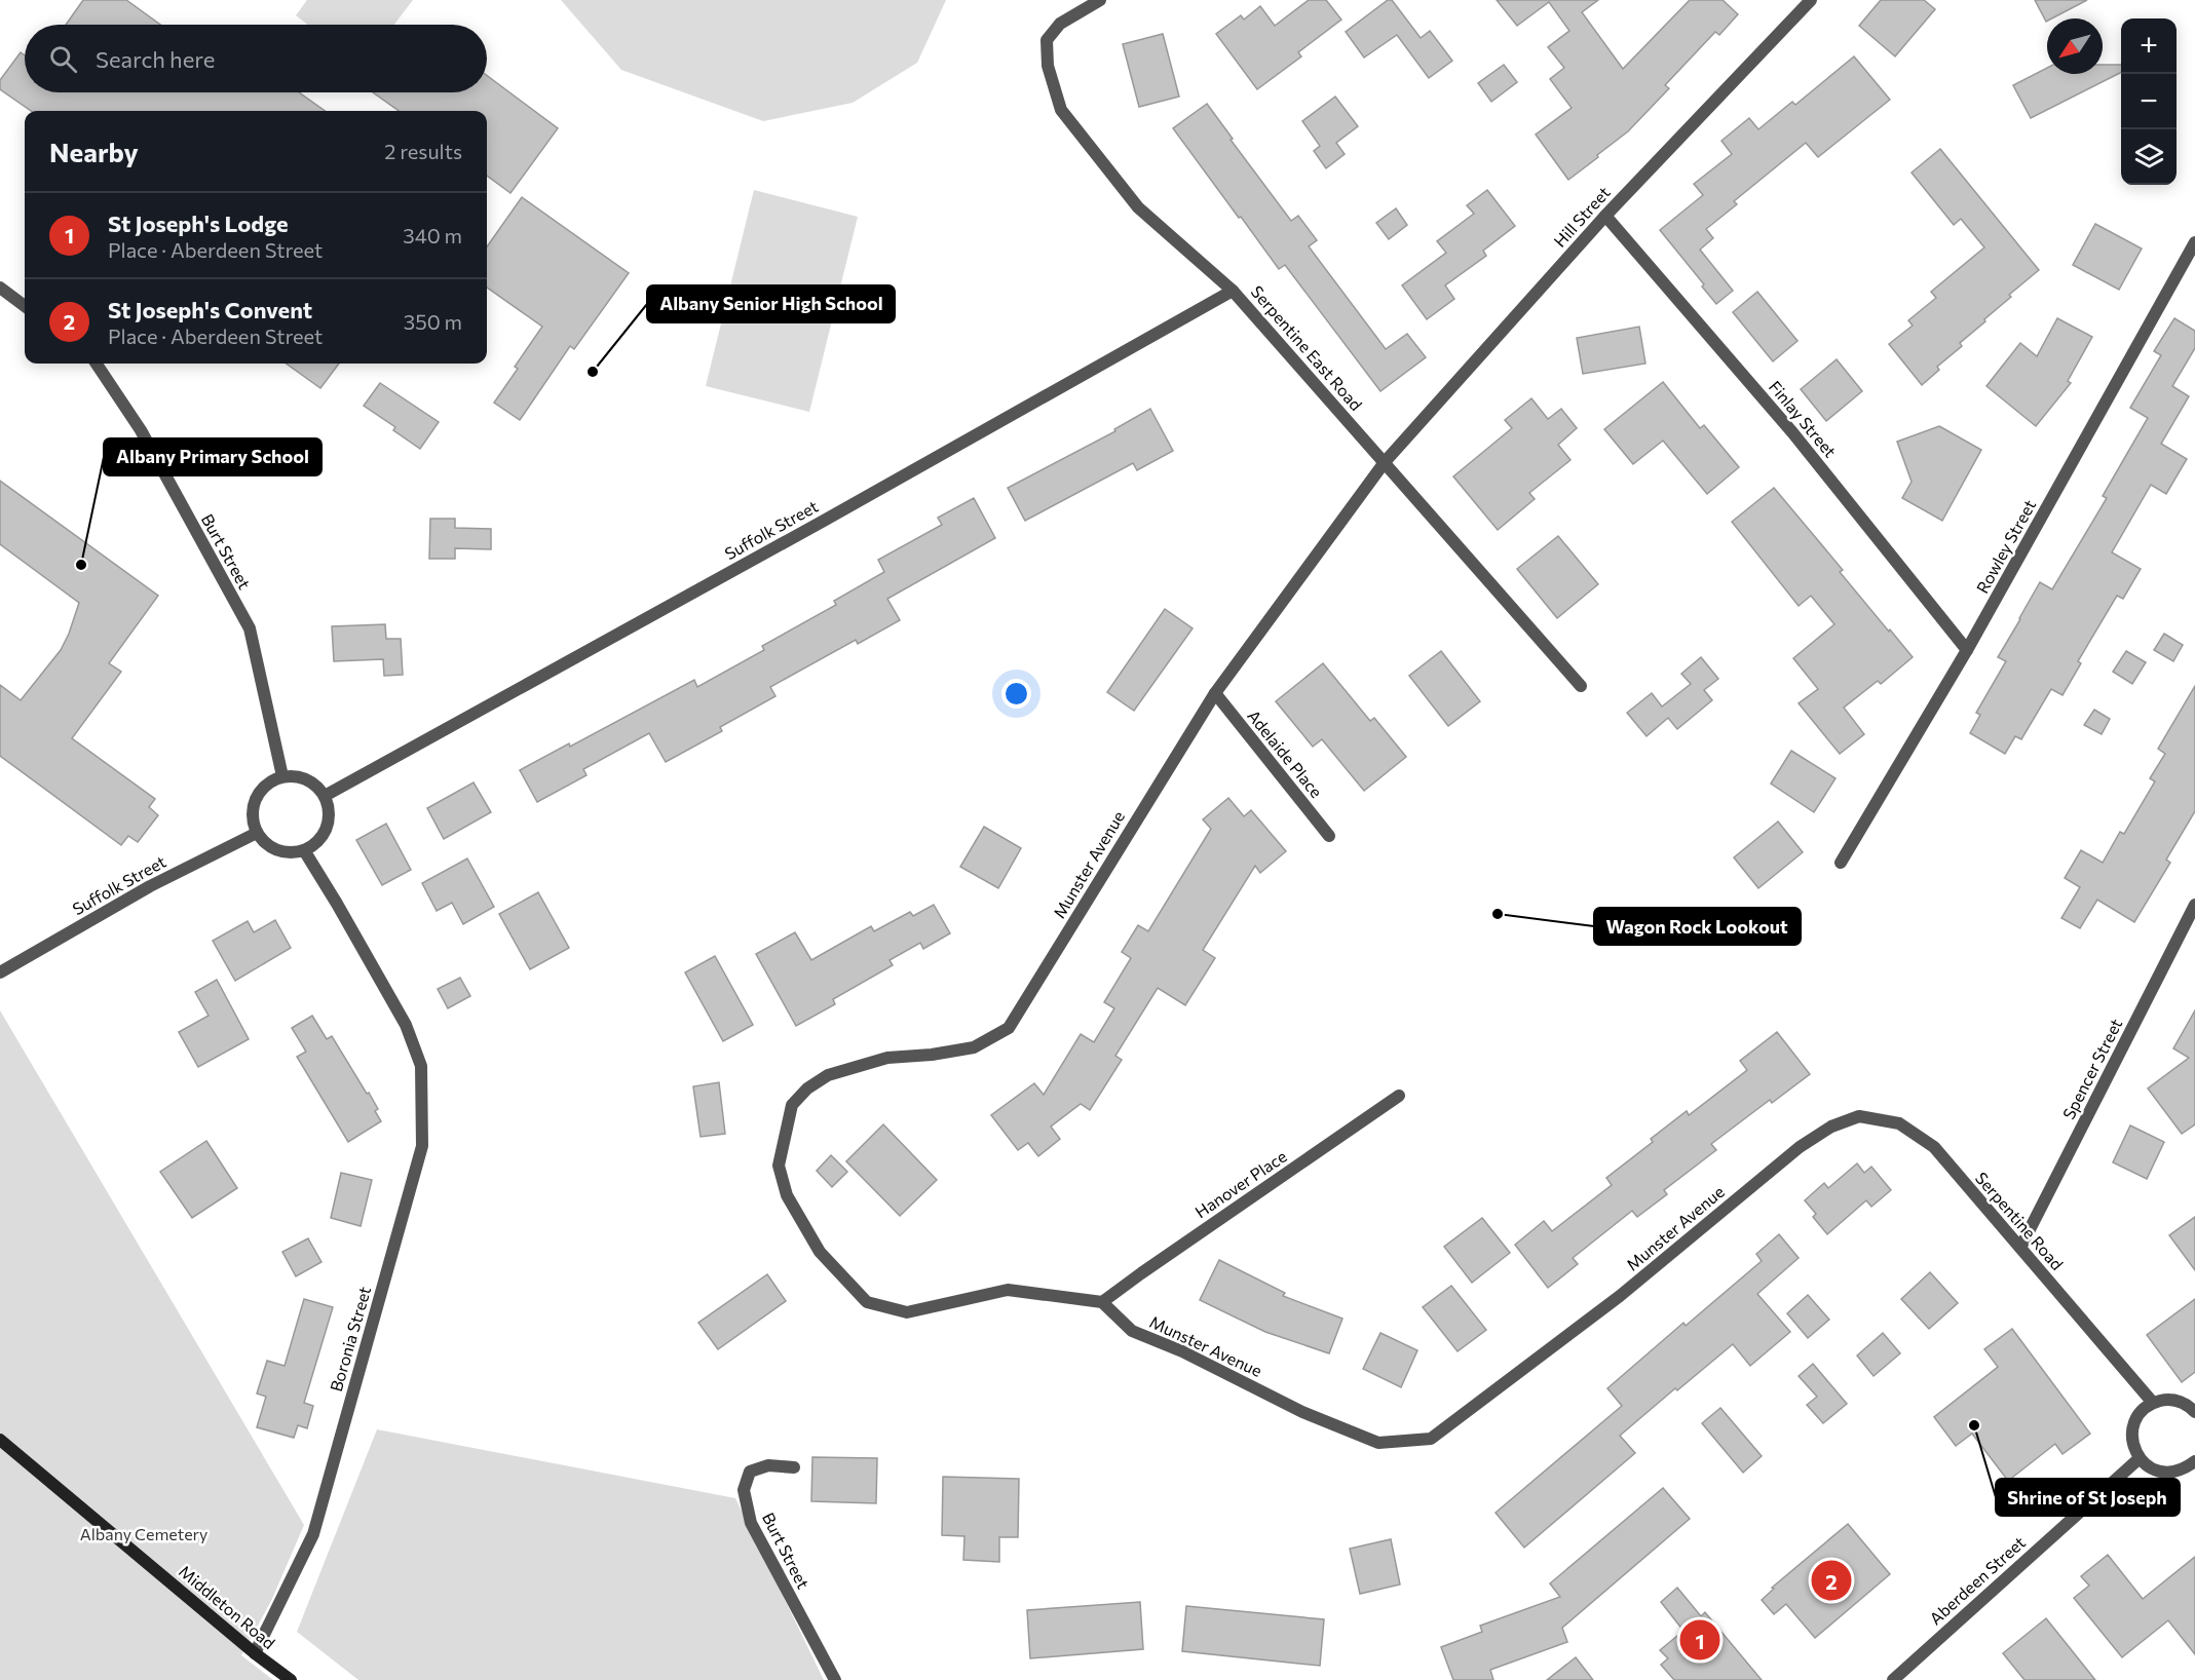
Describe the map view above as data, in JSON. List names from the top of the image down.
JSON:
{
  "streets": {
    "main road": ["Middleton Road"],
    "street": [
      "Hill Street",
      "Serpentine East Road",
      "Finlay Street",
      "Suffolk Street",
      "Rowley Street",
      "Burt Street",
      "Adelaide Place",
      "Munster Avenue",
      "Spencer Street",
      "Hanover Place",
      "Serpentine Road",
      "Boronia Street",
      "Aberdeen Street"
    ]
  },
  "crossings": [
    ["Hill Street", "Serpentine East Road"],
    ["Hill Street", "Finlay Street"],
    ["Hill Street", "Munster Avenue"],
    ["Serpentine East Road", "Suffolk Street"],
    ["Serpentine East Road", "Munster Avenue"],
    ["Finlay Street", "Rowley Street"],
    ["Suffolk Street", "Burt Street"],
    ["Suffolk Street", "Boronia Street"],
    ["Burt Street", "Boronia Street"],
    ["Adelaide Place", "Munster Avenue"],
    ["Munster Avenue", "Hanover Place"],
    ["Munster Avenue", "Serpentine Road"],
    ["Spencer Street", "Serpentine Road"],
    ["Boronia Street", "Middleton Road"]
  ],
  "parks": ["Albany Cemetery"],
  "places": [
    "Albany Senior High School",
    "Albany Primary School",
    "Wagon Rock Lookout",
    "Shrine of St Joseph"
  ],
  "north": "bottom left",
  "page": {
    "map_buttons": ["+", "−"],
    "search": "Search here",
    "heading": ["Nearby", "2 results"],
    "list": [
      {
        "mark": "1",
        "name": "St Joseph's Lodge",
        "note": "Place · Aberdeen Street",
        "value": "340 m"
      },
      {
        "mark": "2",
        "name": "St Joseph's Convent",
        "note": "Place · Aberdeen Street",
        "value": "350 m"
      }
    ],
    "pins": ["2", "1"]
  }
}
